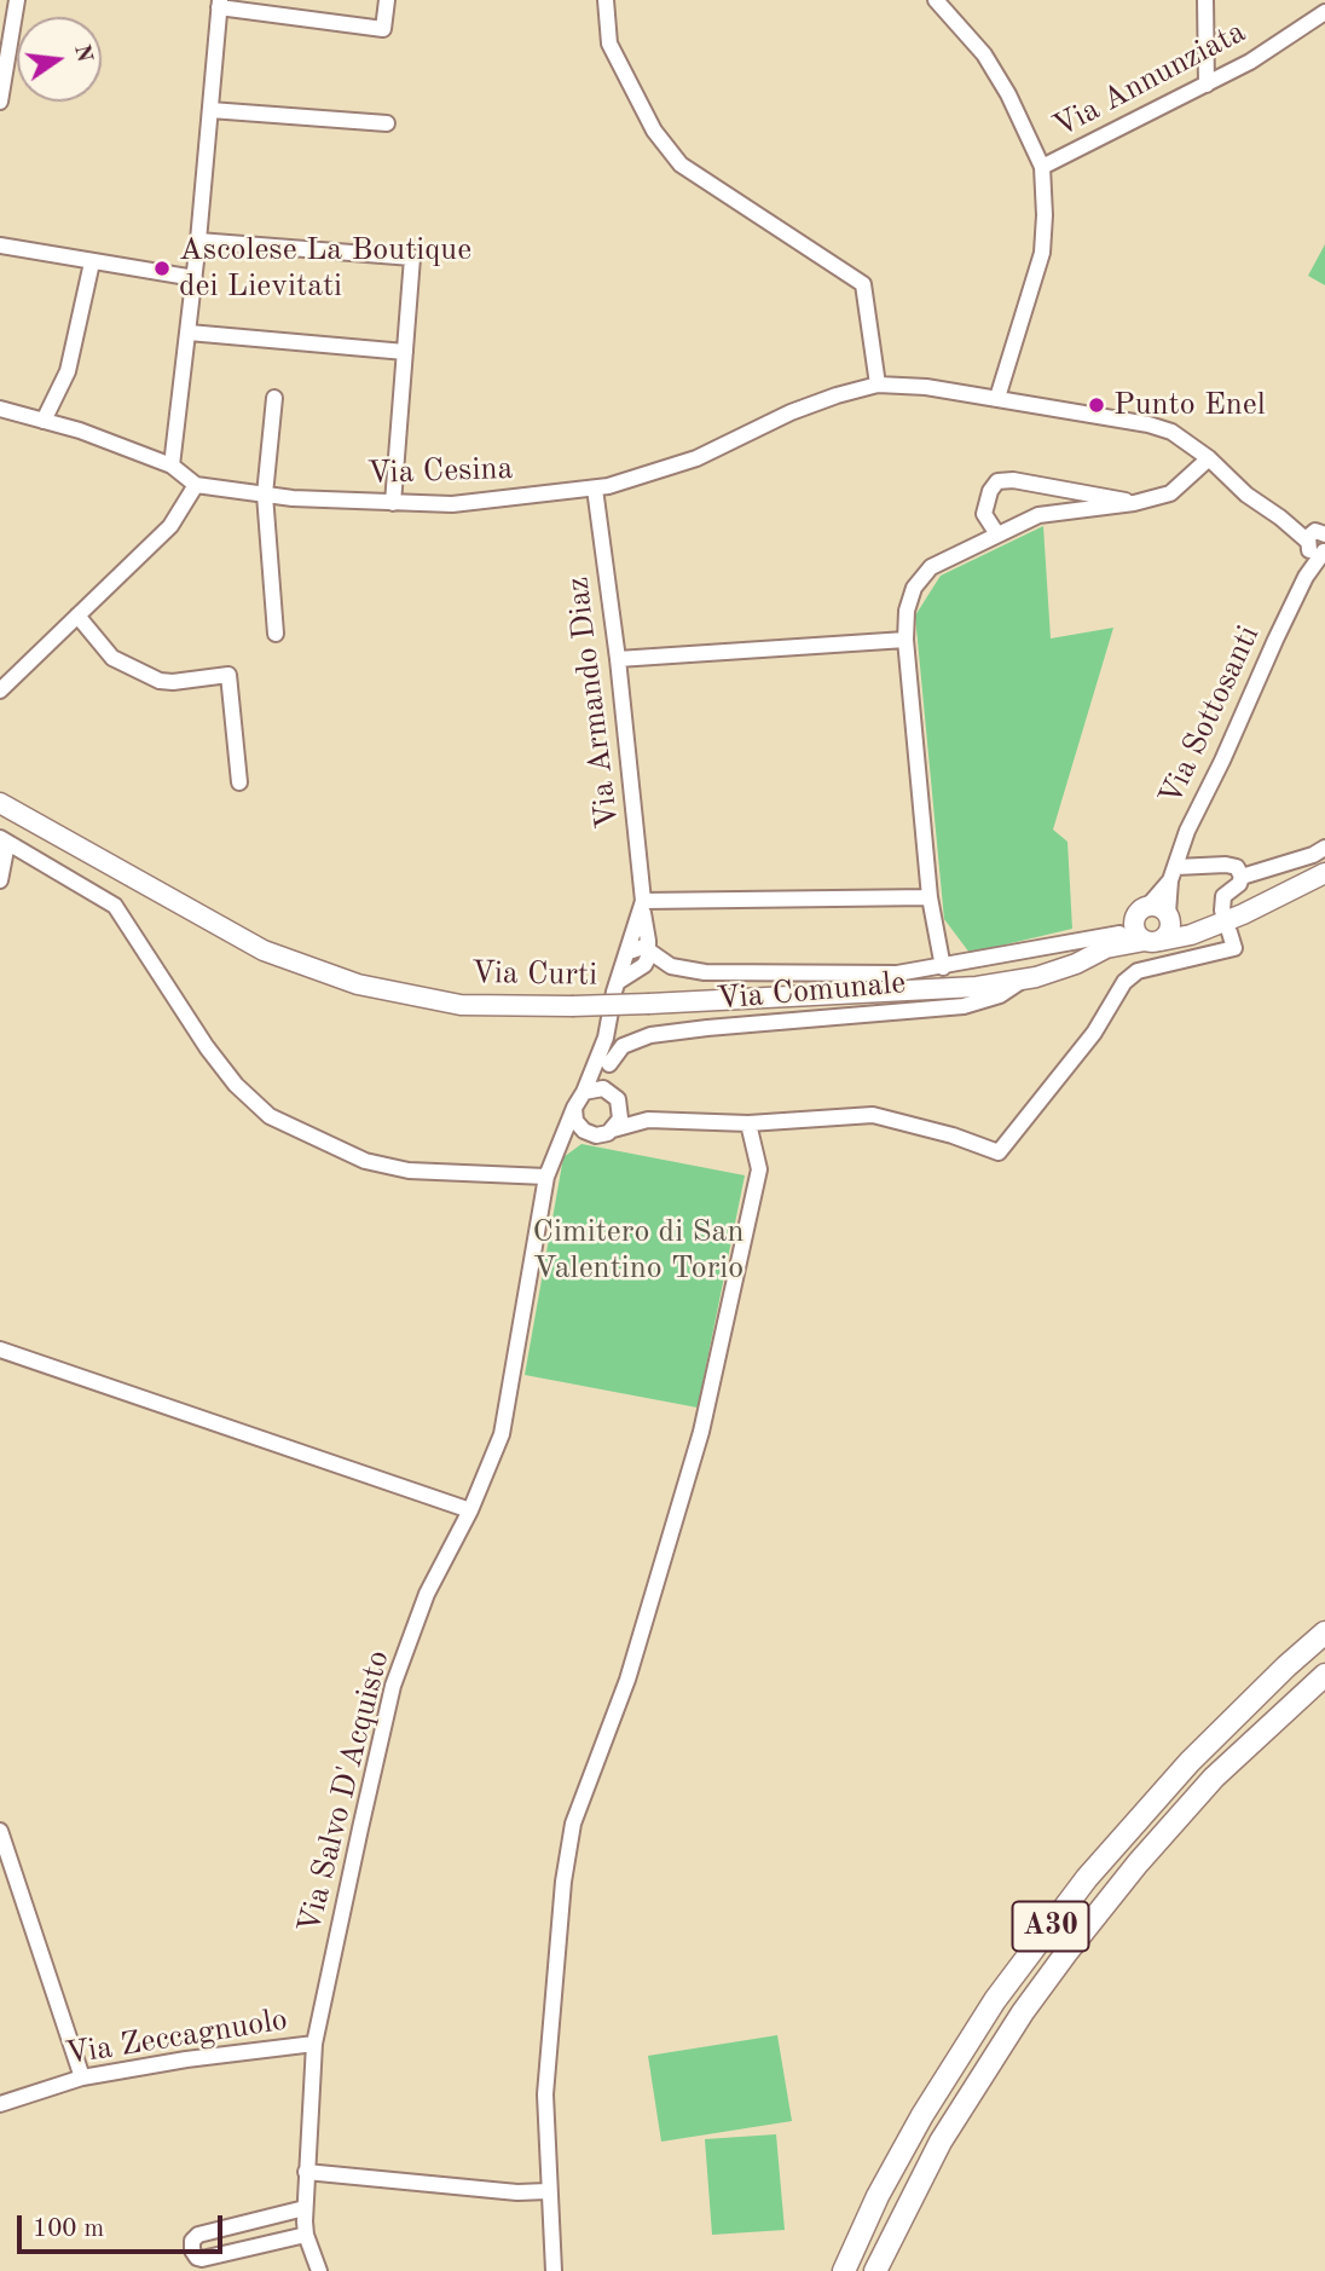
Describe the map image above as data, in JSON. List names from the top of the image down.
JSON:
{
  "streets": {
    "highway": ["A30"],
    "main road": ["Via Curti"],
    "street": [
      "Via Annunziata",
      "Via Cesina",
      "Via Armando Diaz",
      "Via Sottosanti",
      "Via Comunale",
      "Via Salvo D'Acquisto",
      "Via Zeccagnuolo"
    ]
  },
  "crossings": [
    ["Via Cesina", "Via Armando Diaz"],
    ["Via Cesina", "Via Sottosanti"],
    ["Via Armando Diaz", "Via Curti"],
    ["Via Sottosanti", "Via Curti"],
    ["Via Curti", "Via Comunale"],
    ["Via Salvo D'Acquisto", "Via Zeccagnuolo"]
  ],
  "parks": ["Cimitero di San Valentino Torio"],
  "places": ["Ascolese La Boutique dei Lievitati", "Punto Enel"],
  "scale_bar": "100 m",
  "north": "right"
}
